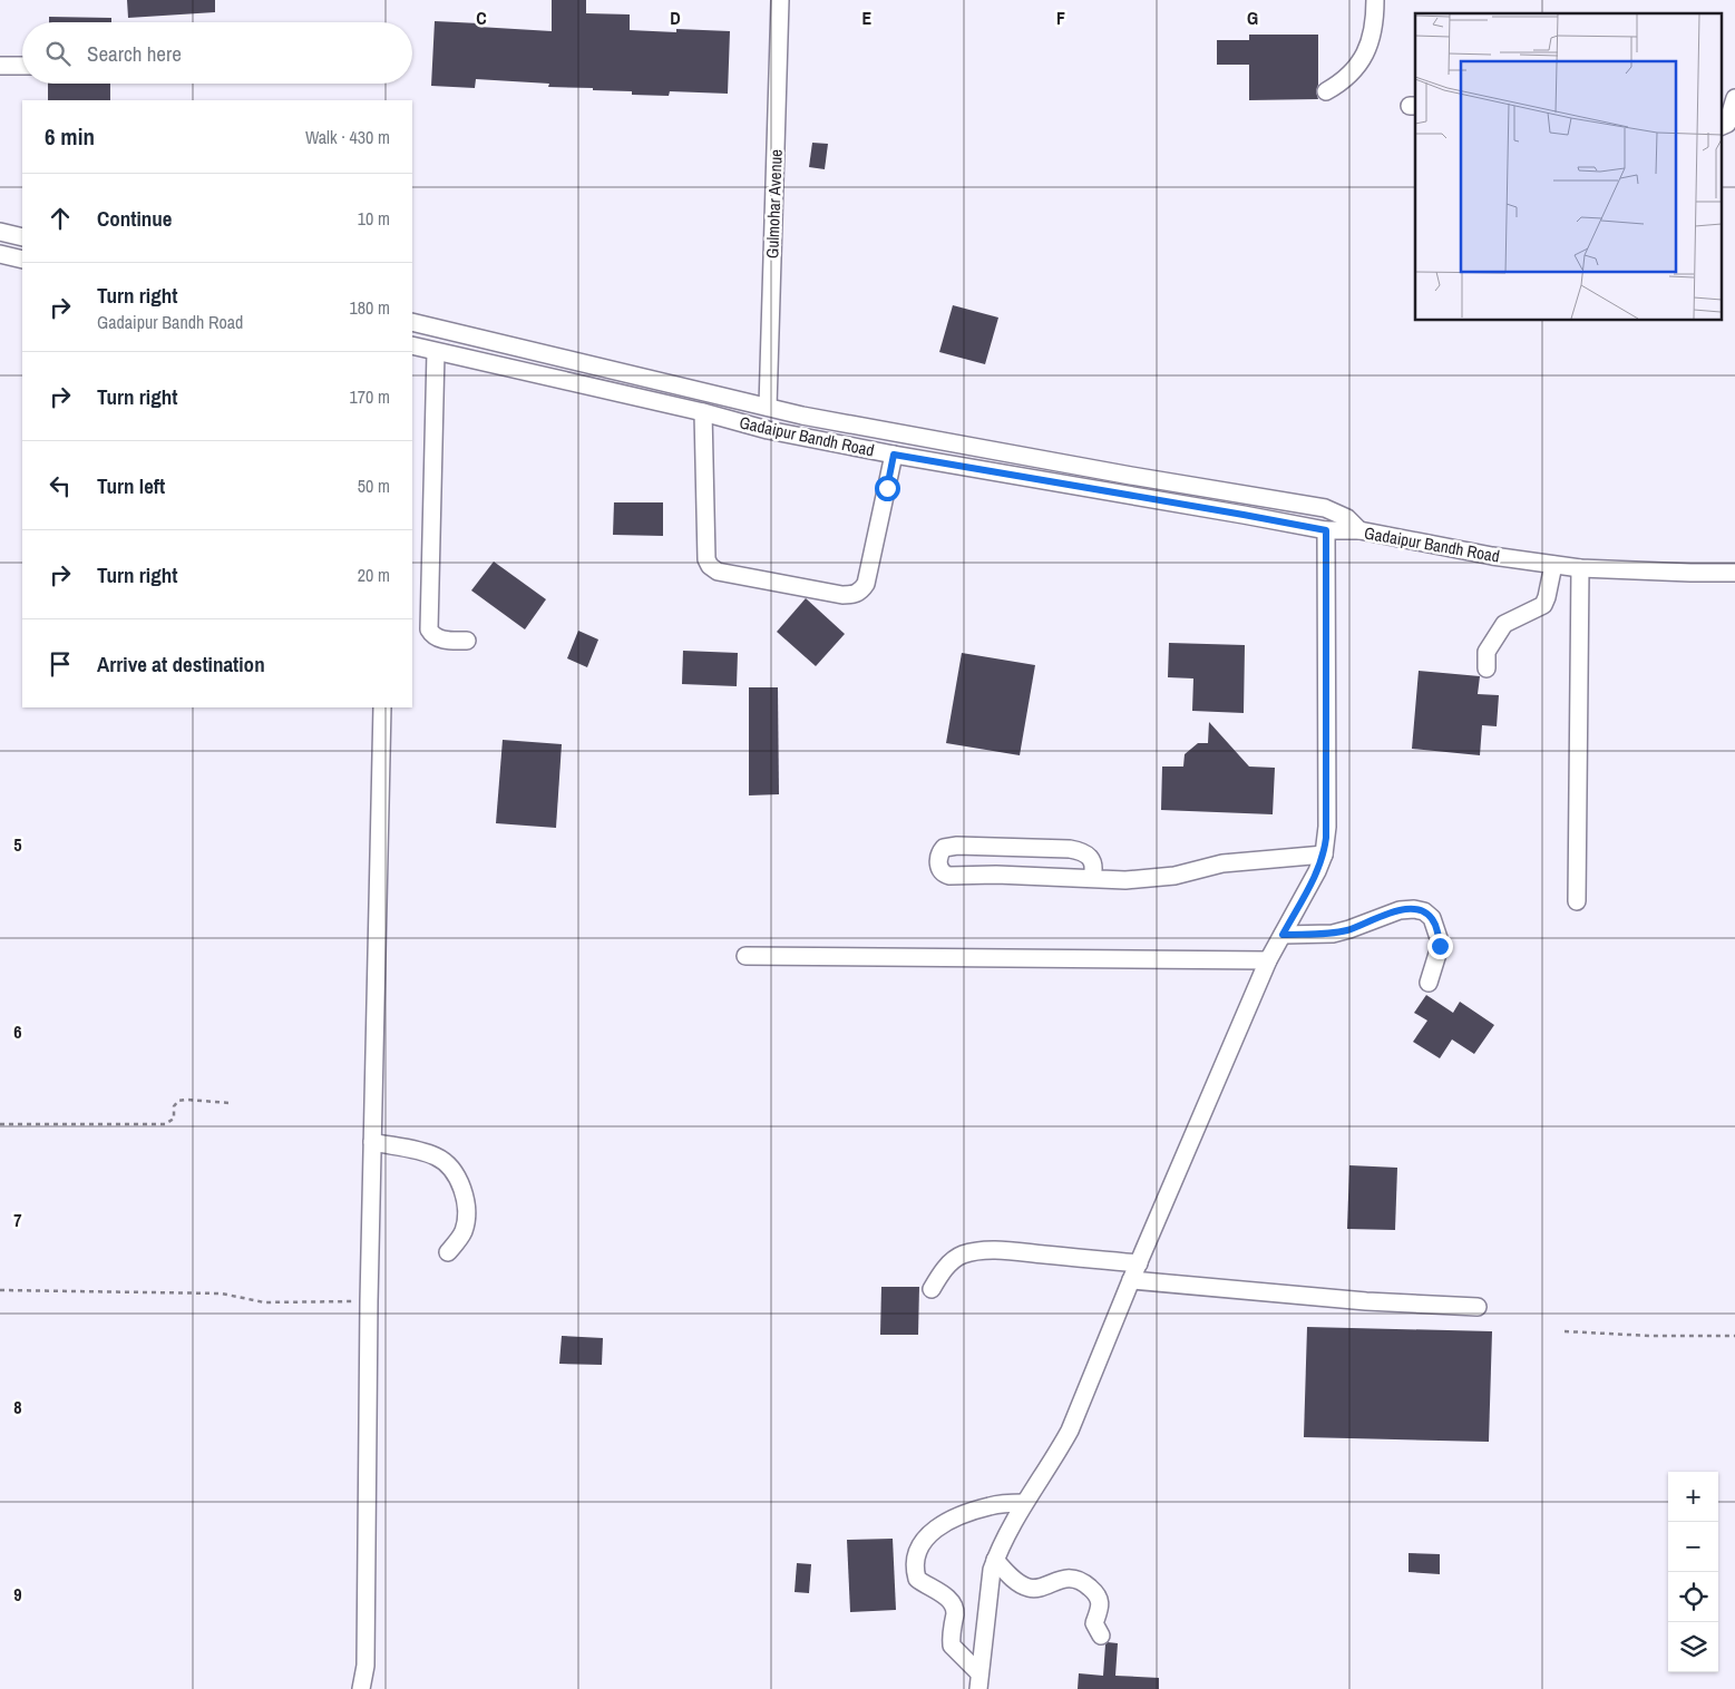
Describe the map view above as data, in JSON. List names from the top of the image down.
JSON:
{
  "streets": {
    "street": ["Gulmohar Avenue", "Gadaipur Bandh Road"]
  },
  "page": {
    "search": "Search here",
    "heading": ["6 min", "Walk · 430 m"],
    "list": [
      ["Continue", "10 m"],
      ["Turn right", "Gadaipur Bandh Road", "180 m"],
      ["Turn right", "170 m"],
      ["Turn left", "50 m"],
      ["Turn right", "20 m"],
      "Arrive at destination"
    ],
    "map_buttons": ["+", "−"]
  },
  "grid": {
    "columns": [
      "C",
      "D",
      "E",
      "F",
      "G"
    ],
    "rows": [
      "5",
      "6",
      "7",
      "8",
      "9"
    ]
  }
}
